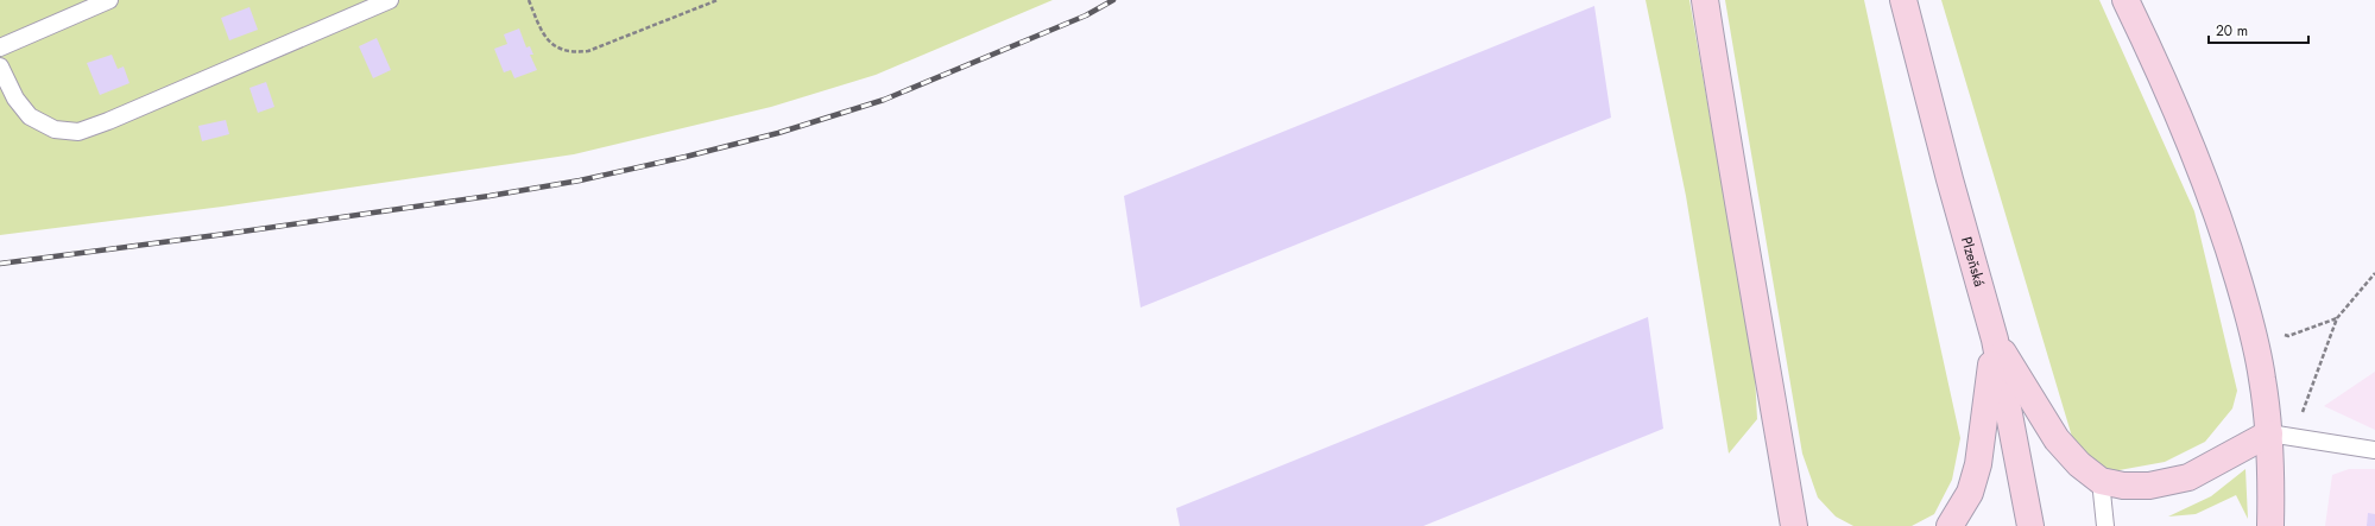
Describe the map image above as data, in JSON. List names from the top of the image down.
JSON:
{
  "streets": {
    "main road": ["Plzeňská"]
  },
  "scale_bar": "20 m"
}
